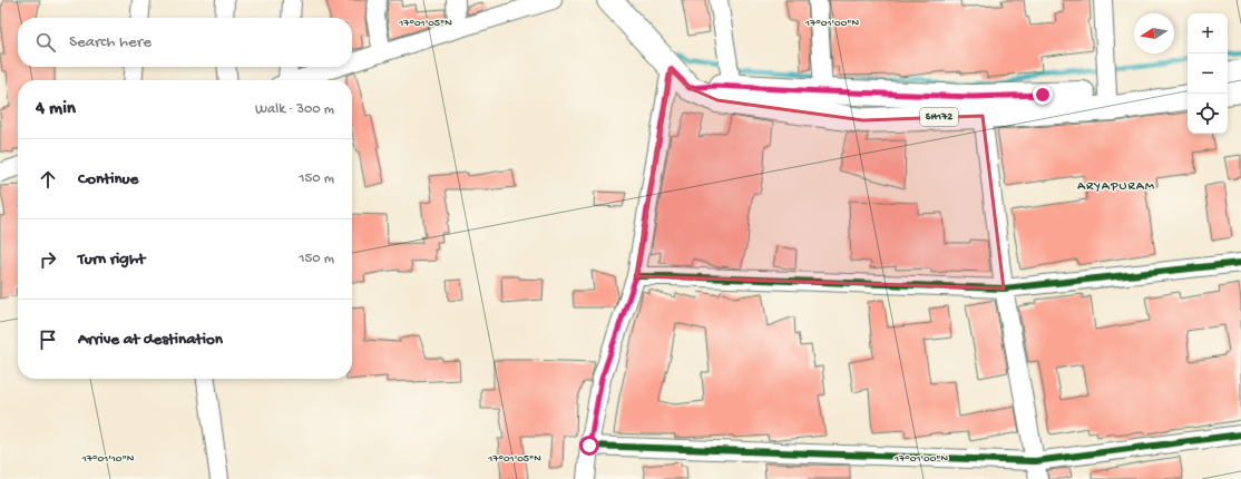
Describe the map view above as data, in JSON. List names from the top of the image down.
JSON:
{
  "streets": {
    "main road": ["SH172"]
  },
  "districts": ["ARYAPURAM"],
  "north": "left",
  "page": {
    "map_buttons": ["+", "−"],
    "search": "Search here",
    "heading": ["4 min", "Walk · 300 m"],
    "list": [
      ["Continue", "150 m"],
      ["Turn right", "150 m"],
      "Arrive at destination"
    ]
  },
  "coordinates": ["17°01'05\"N", "17°01'00\"N", "17°01'10\"N"]
}
